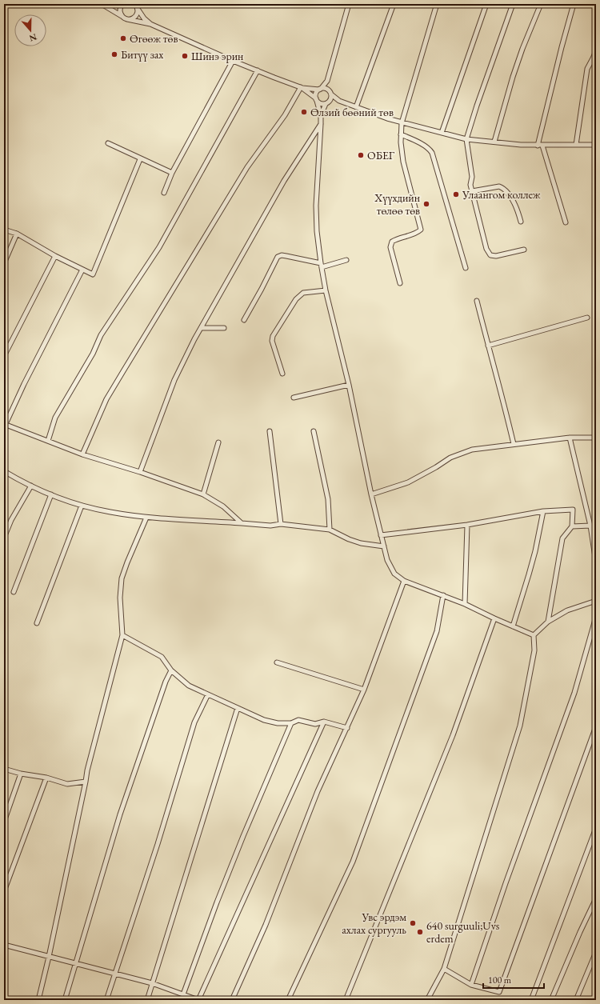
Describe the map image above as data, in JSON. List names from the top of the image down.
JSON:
{
  "places": [
    "Өгөөж төв",
    "Битүү зах",
    "Шинэ эрин",
    "Өлзий бөөний төв",
    "ОБЕГ",
    "Улаангом коллеж",
    "Хүүхдийн төлөө төв",
    "Увс эрдэм ахлах сургууль",
    "640 surguuli;Uvs erdem"
  ],
  "scale_bar": "100 m",
  "north": "bottom"
}
